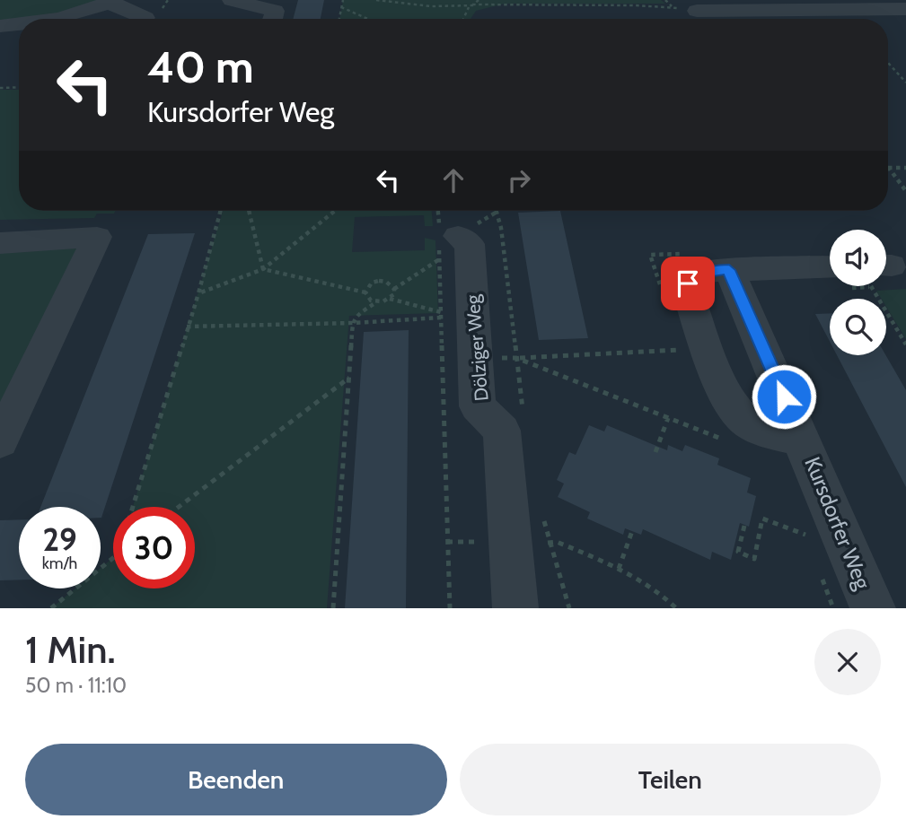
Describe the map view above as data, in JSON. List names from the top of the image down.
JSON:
{
  "streets": {
    "street": ["Dölziger Weg", "Kursdorfer Weg"]
  },
  "page": {
    "turn": ["40 m", "Kursdorfer Weg"],
    "speed": "29 km/h",
    "limit": "30",
    "heading": ["1 Min.", "50 m · 11:10"],
    "buttons": ["Beenden", "Teilen"]
  }
}
